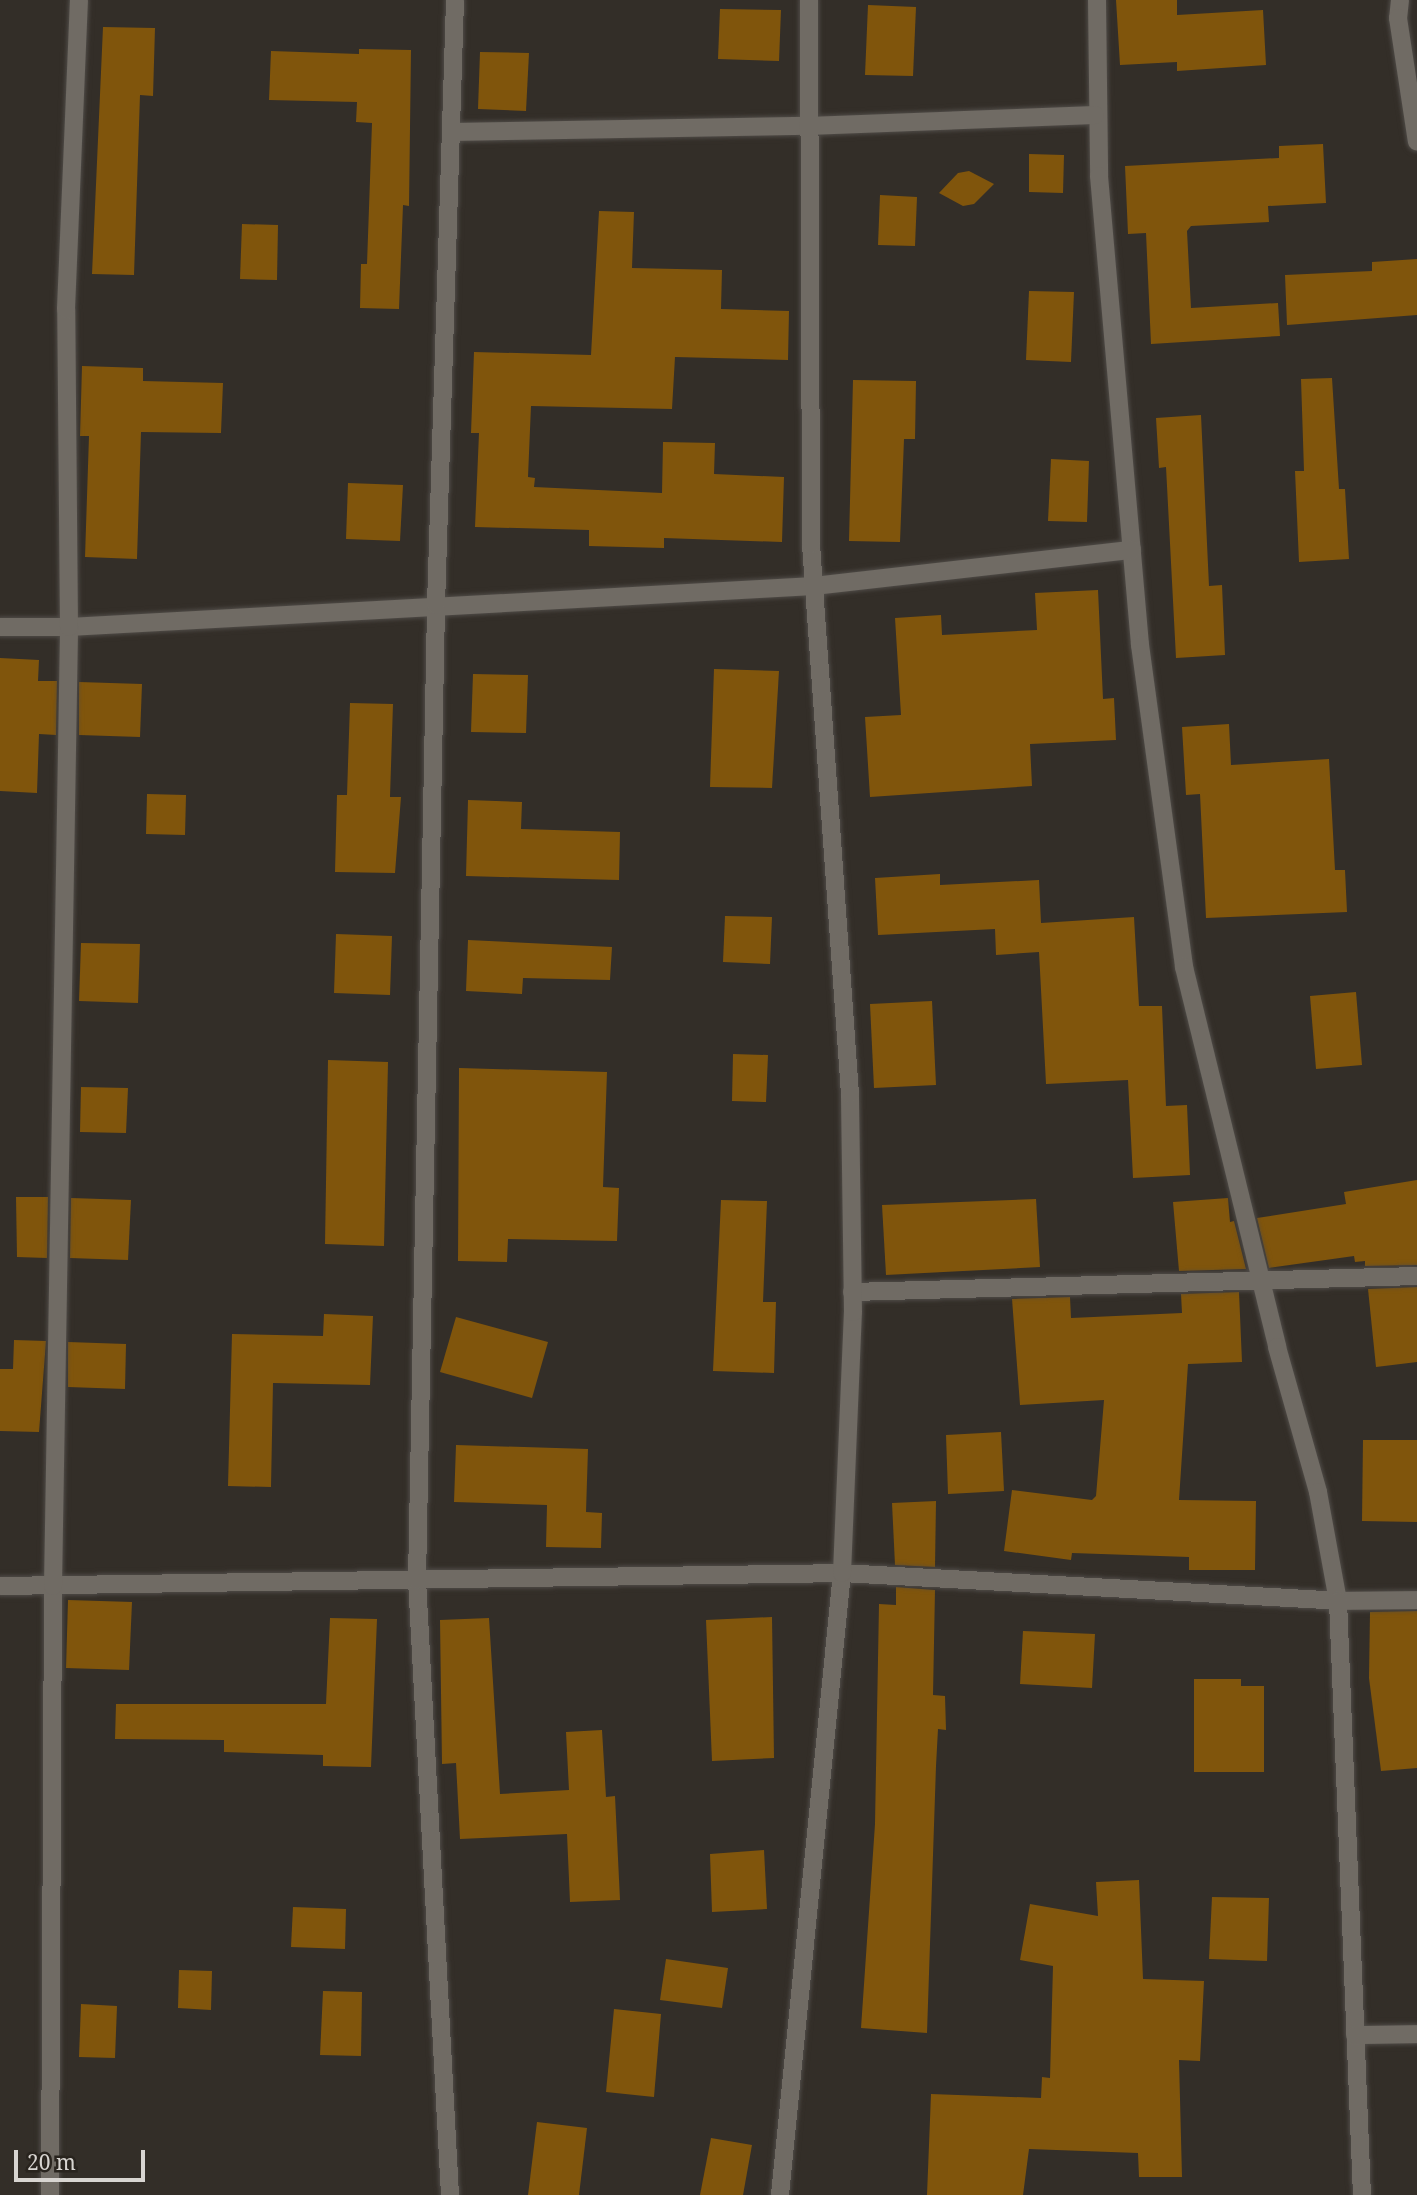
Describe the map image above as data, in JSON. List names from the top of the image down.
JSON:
{
  "scale_bar": "20 m"
}
